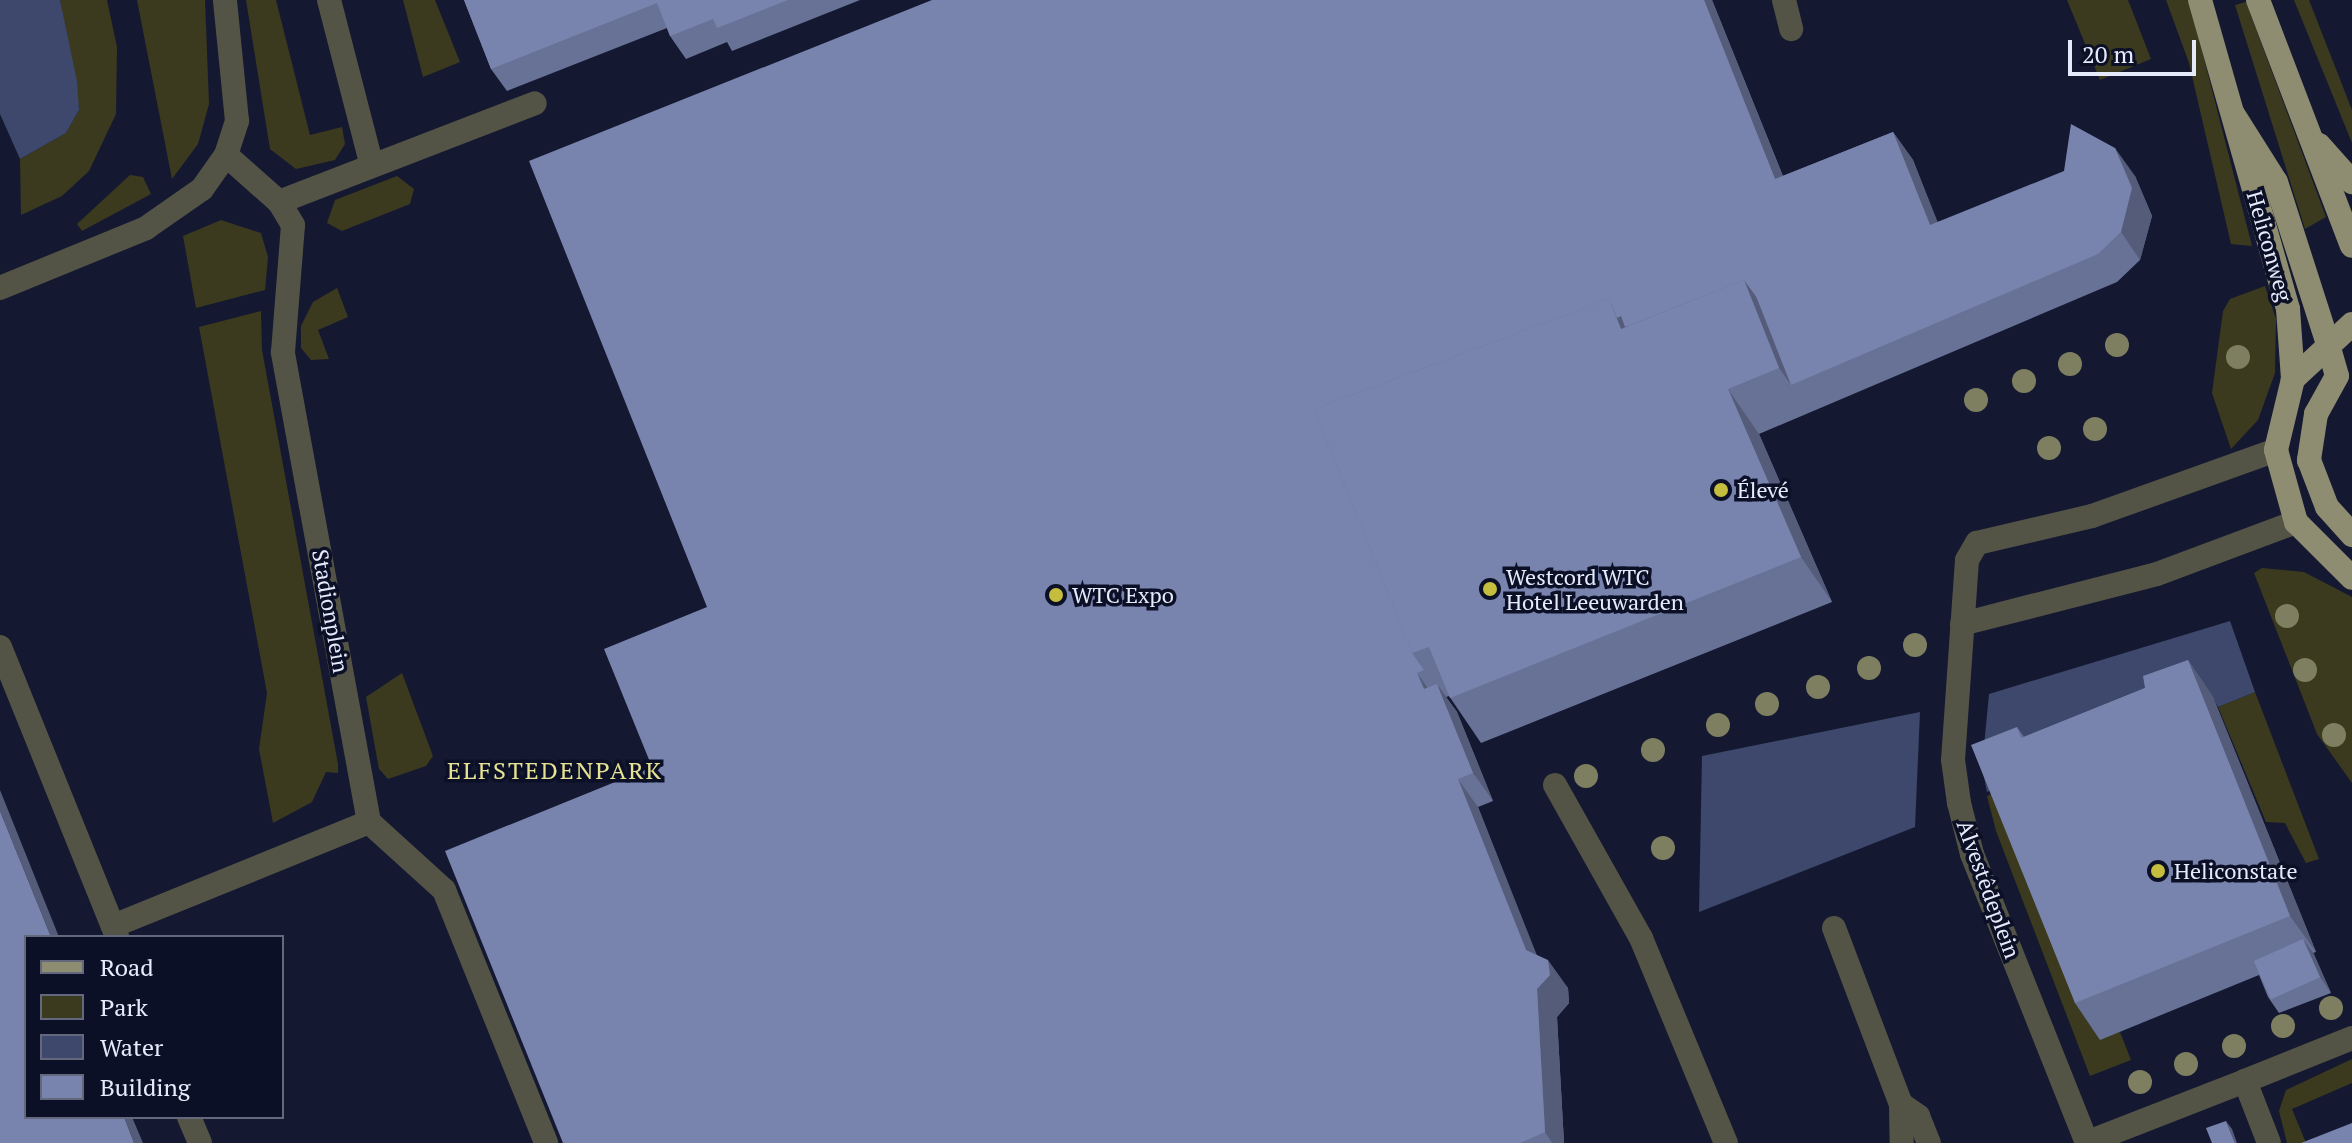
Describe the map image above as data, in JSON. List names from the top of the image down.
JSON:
{
  "streets": {
    "main road": ["Heliconweg"],
    "street": ["Stadionplein", "Alvestêdeplein"]
  },
  "districts": ["ELFSTEDENPARK"],
  "places": [
    "Élevé",
    "Westcord WTC Hotel Leeuwarden",
    "WTC Expo",
    "Heliconstate"
  ],
  "legend": [
    "Road",
    "Park",
    "Water",
    "Building"
  ],
  "scale_bar": "20 m"
}
